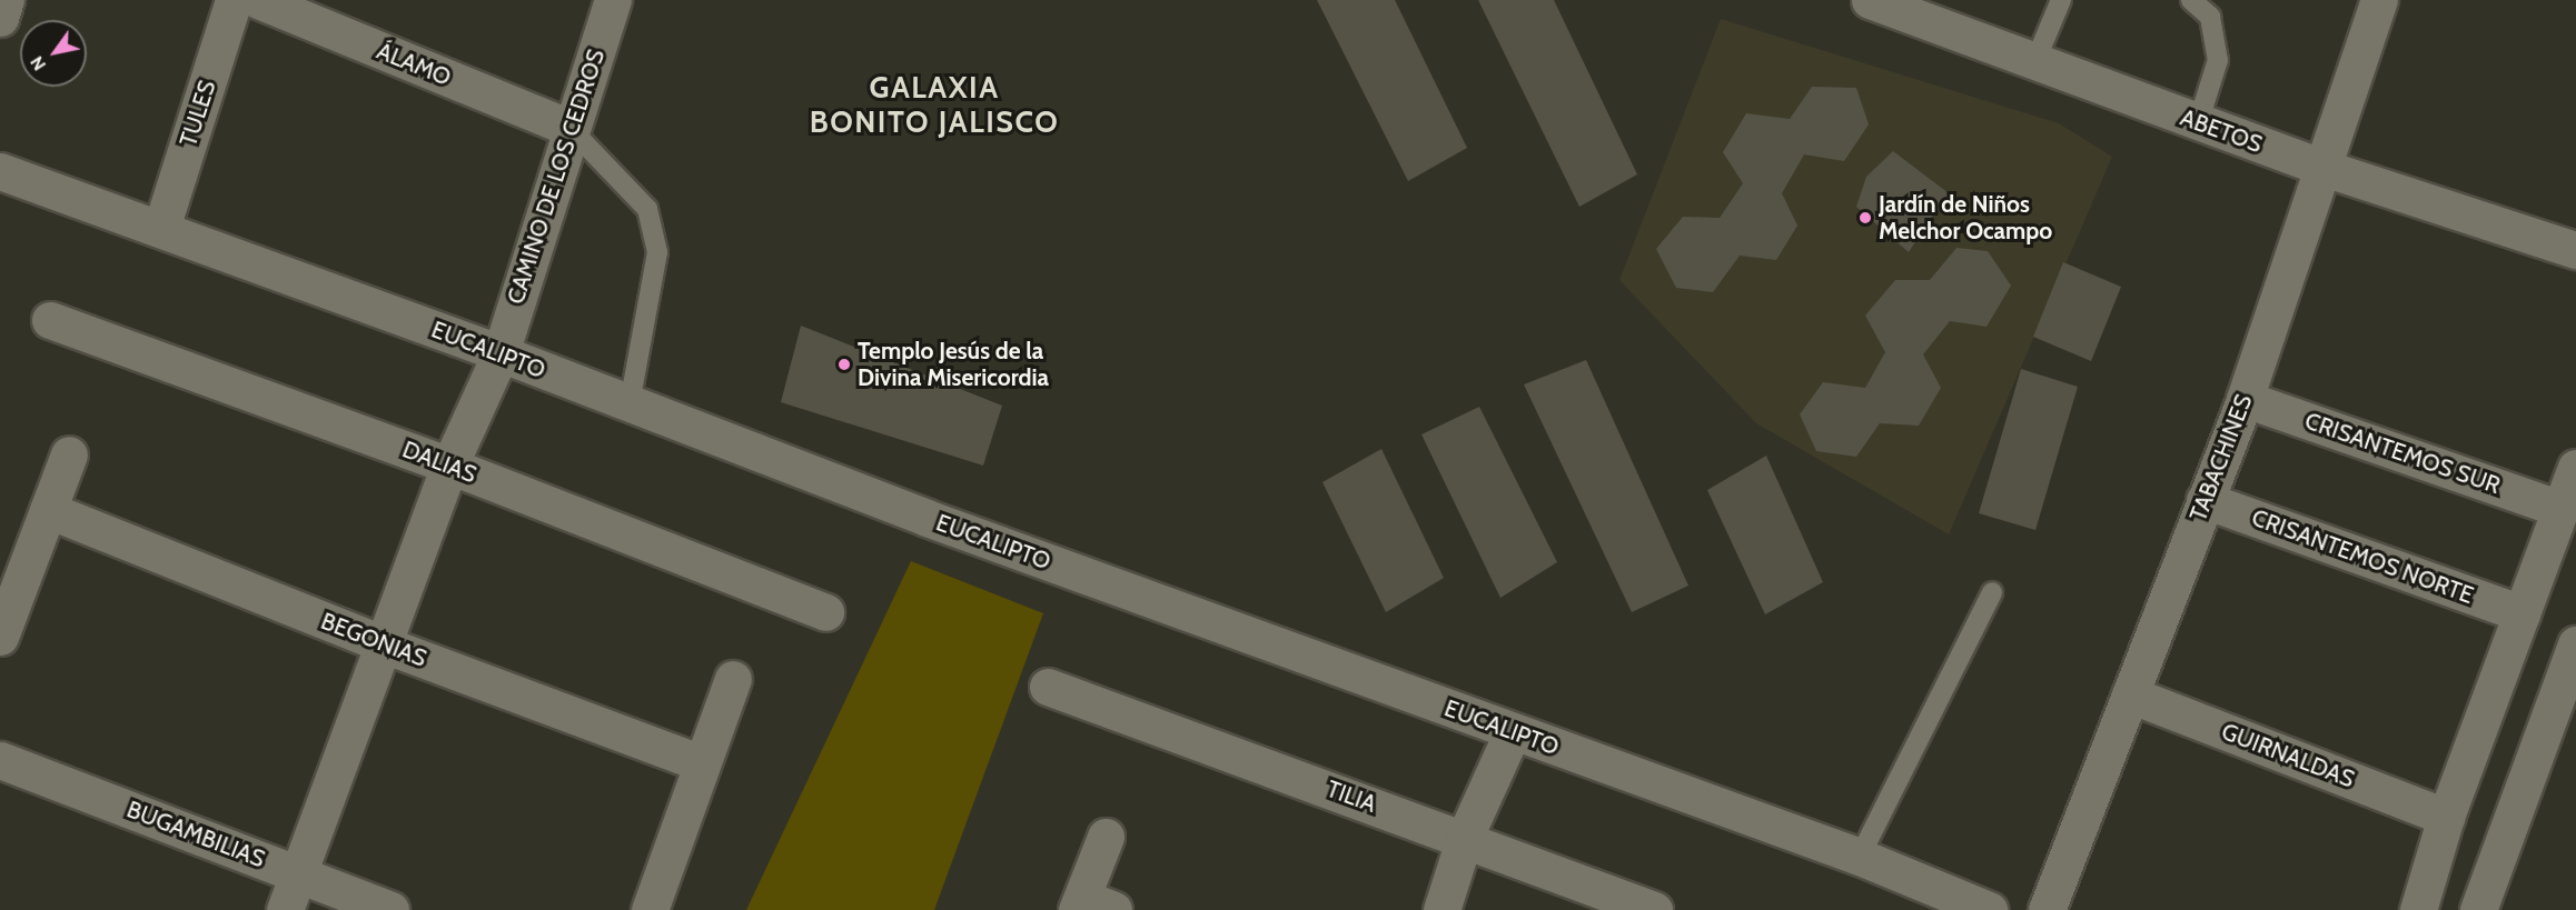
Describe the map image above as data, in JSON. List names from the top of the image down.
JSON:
{
  "streets": {
    "street": [
      "ÁLAMO",
      "TULES",
      "ABETOS",
      "CAMINO DE LOS CEDROS",
      "EUCALIPTO",
      "CRISANTEMOS SUR",
      "TABACHINES",
      "DALIAS",
      "CRISANTEMOS NORTE",
      "BEGONIAS",
      "GUIRNALDAS",
      "TILIA",
      "BUGAMBILIAS"
    ]
  },
  "crossings": [
    ["ÁLAMO", "CAMINO DE LOS CEDROS"],
    ["TULES", "EUCALIPTO"],
    ["ABETOS", "TABACHINES"],
    ["CAMINO DE LOS CEDROS", "EUCALIPTO"],
    ["CAMINO DE LOS CEDROS", "DALIAS"],
    ["CAMINO DE LOS CEDROS", "BEGONIAS"],
    ["CAMINO DE LOS CEDROS", "BUGAMBILIAS"],
    ["CRISANTEMOS SUR", "TABACHINES"],
    ["TABACHINES", "CRISANTEMOS NORTE"],
    ["TABACHINES", "GUIRNALDAS"]
  ],
  "districts": ["GALAXIA BONITO JALISCO"],
  "places": ["Jardín de Niños Melchor Ocampo", "Templo Jesús de la Divina Misericordia"],
  "north": "bottom left"
}
